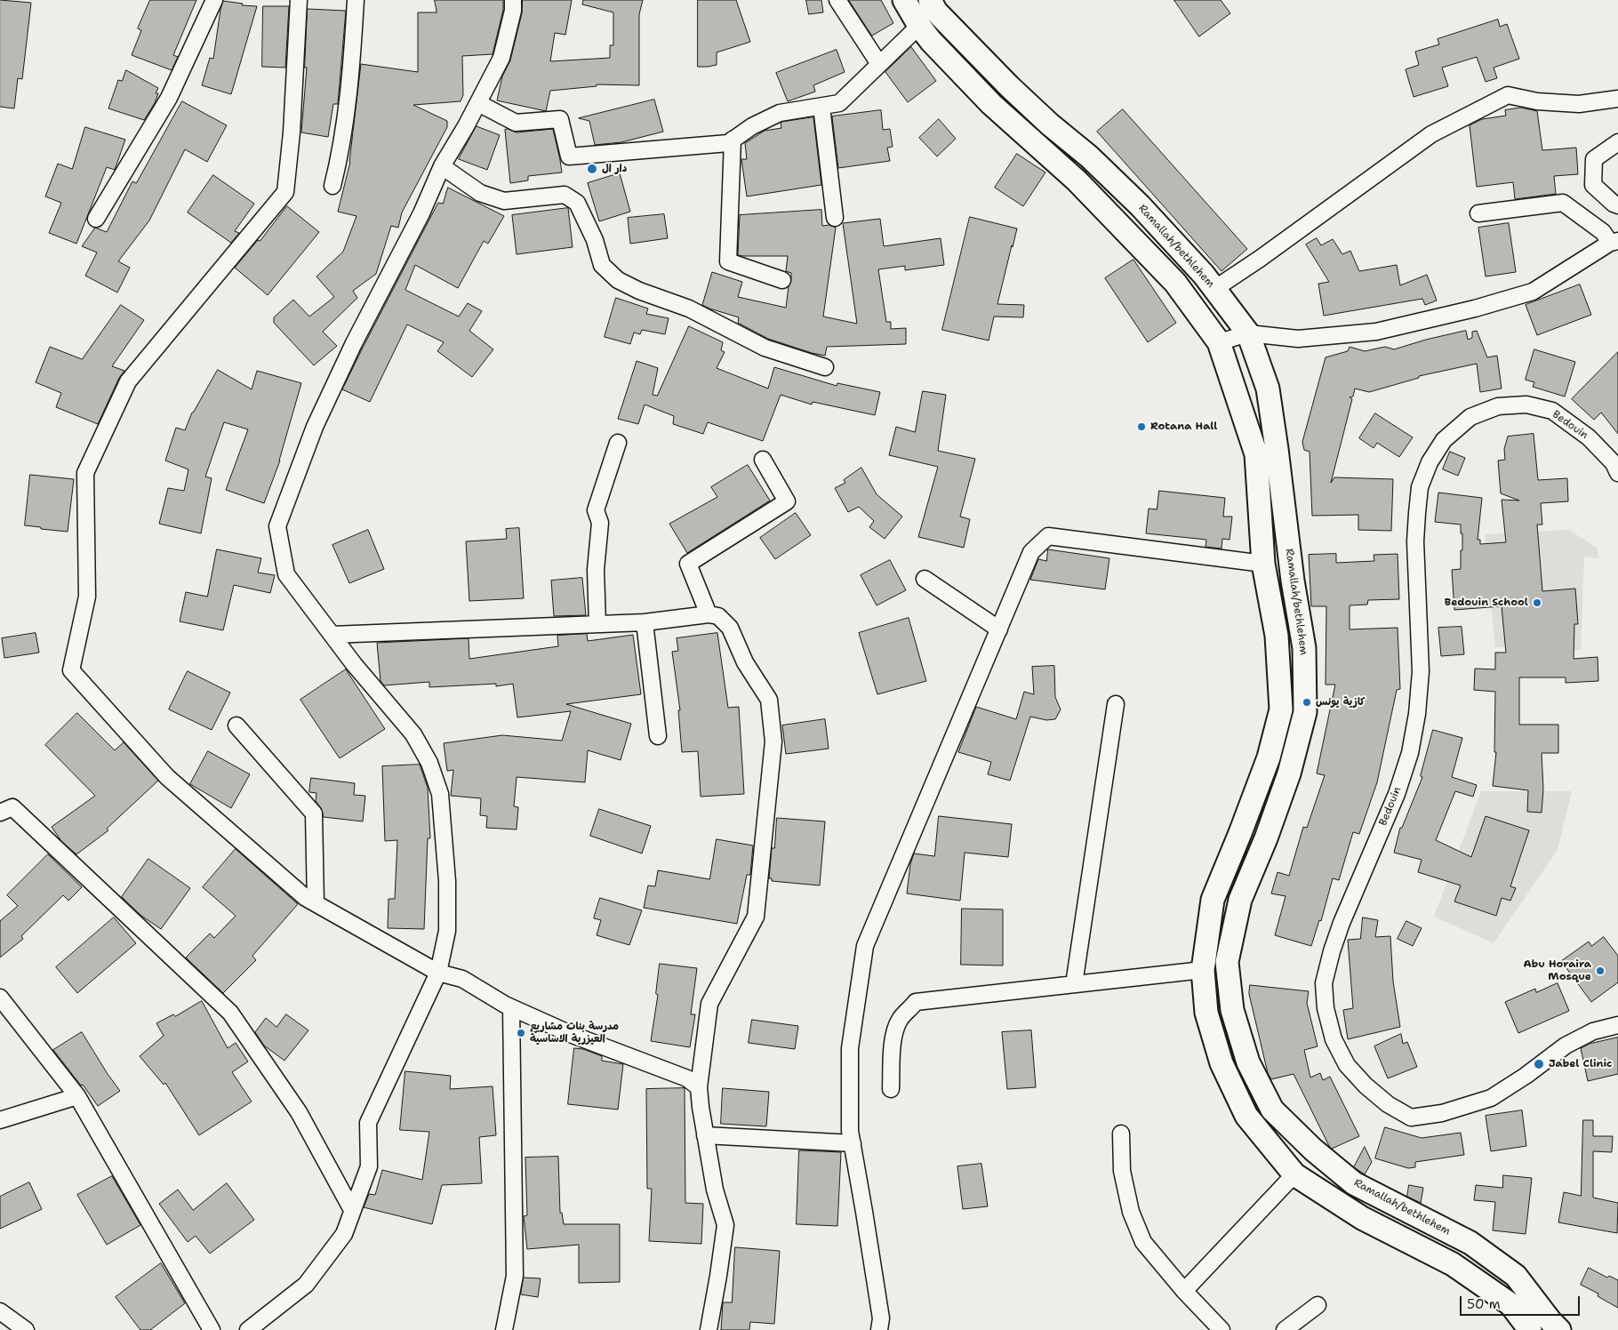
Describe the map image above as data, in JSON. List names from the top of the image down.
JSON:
{
  "streets": {
    "main road": ["Ramallah/bethlehem"],
    "street": ["Bedouin"]
  },
  "places": [
    "دار ال",
    "Rotana Hall",
    "Bedouin School",
    "كازية يونس",
    "Abu Horaira Mosque",
    "مدرسة بنات مشاريع العيزرية الاساسية",
    "Jabel Clinic"
  ],
  "scale_bar": "50 m"
}
